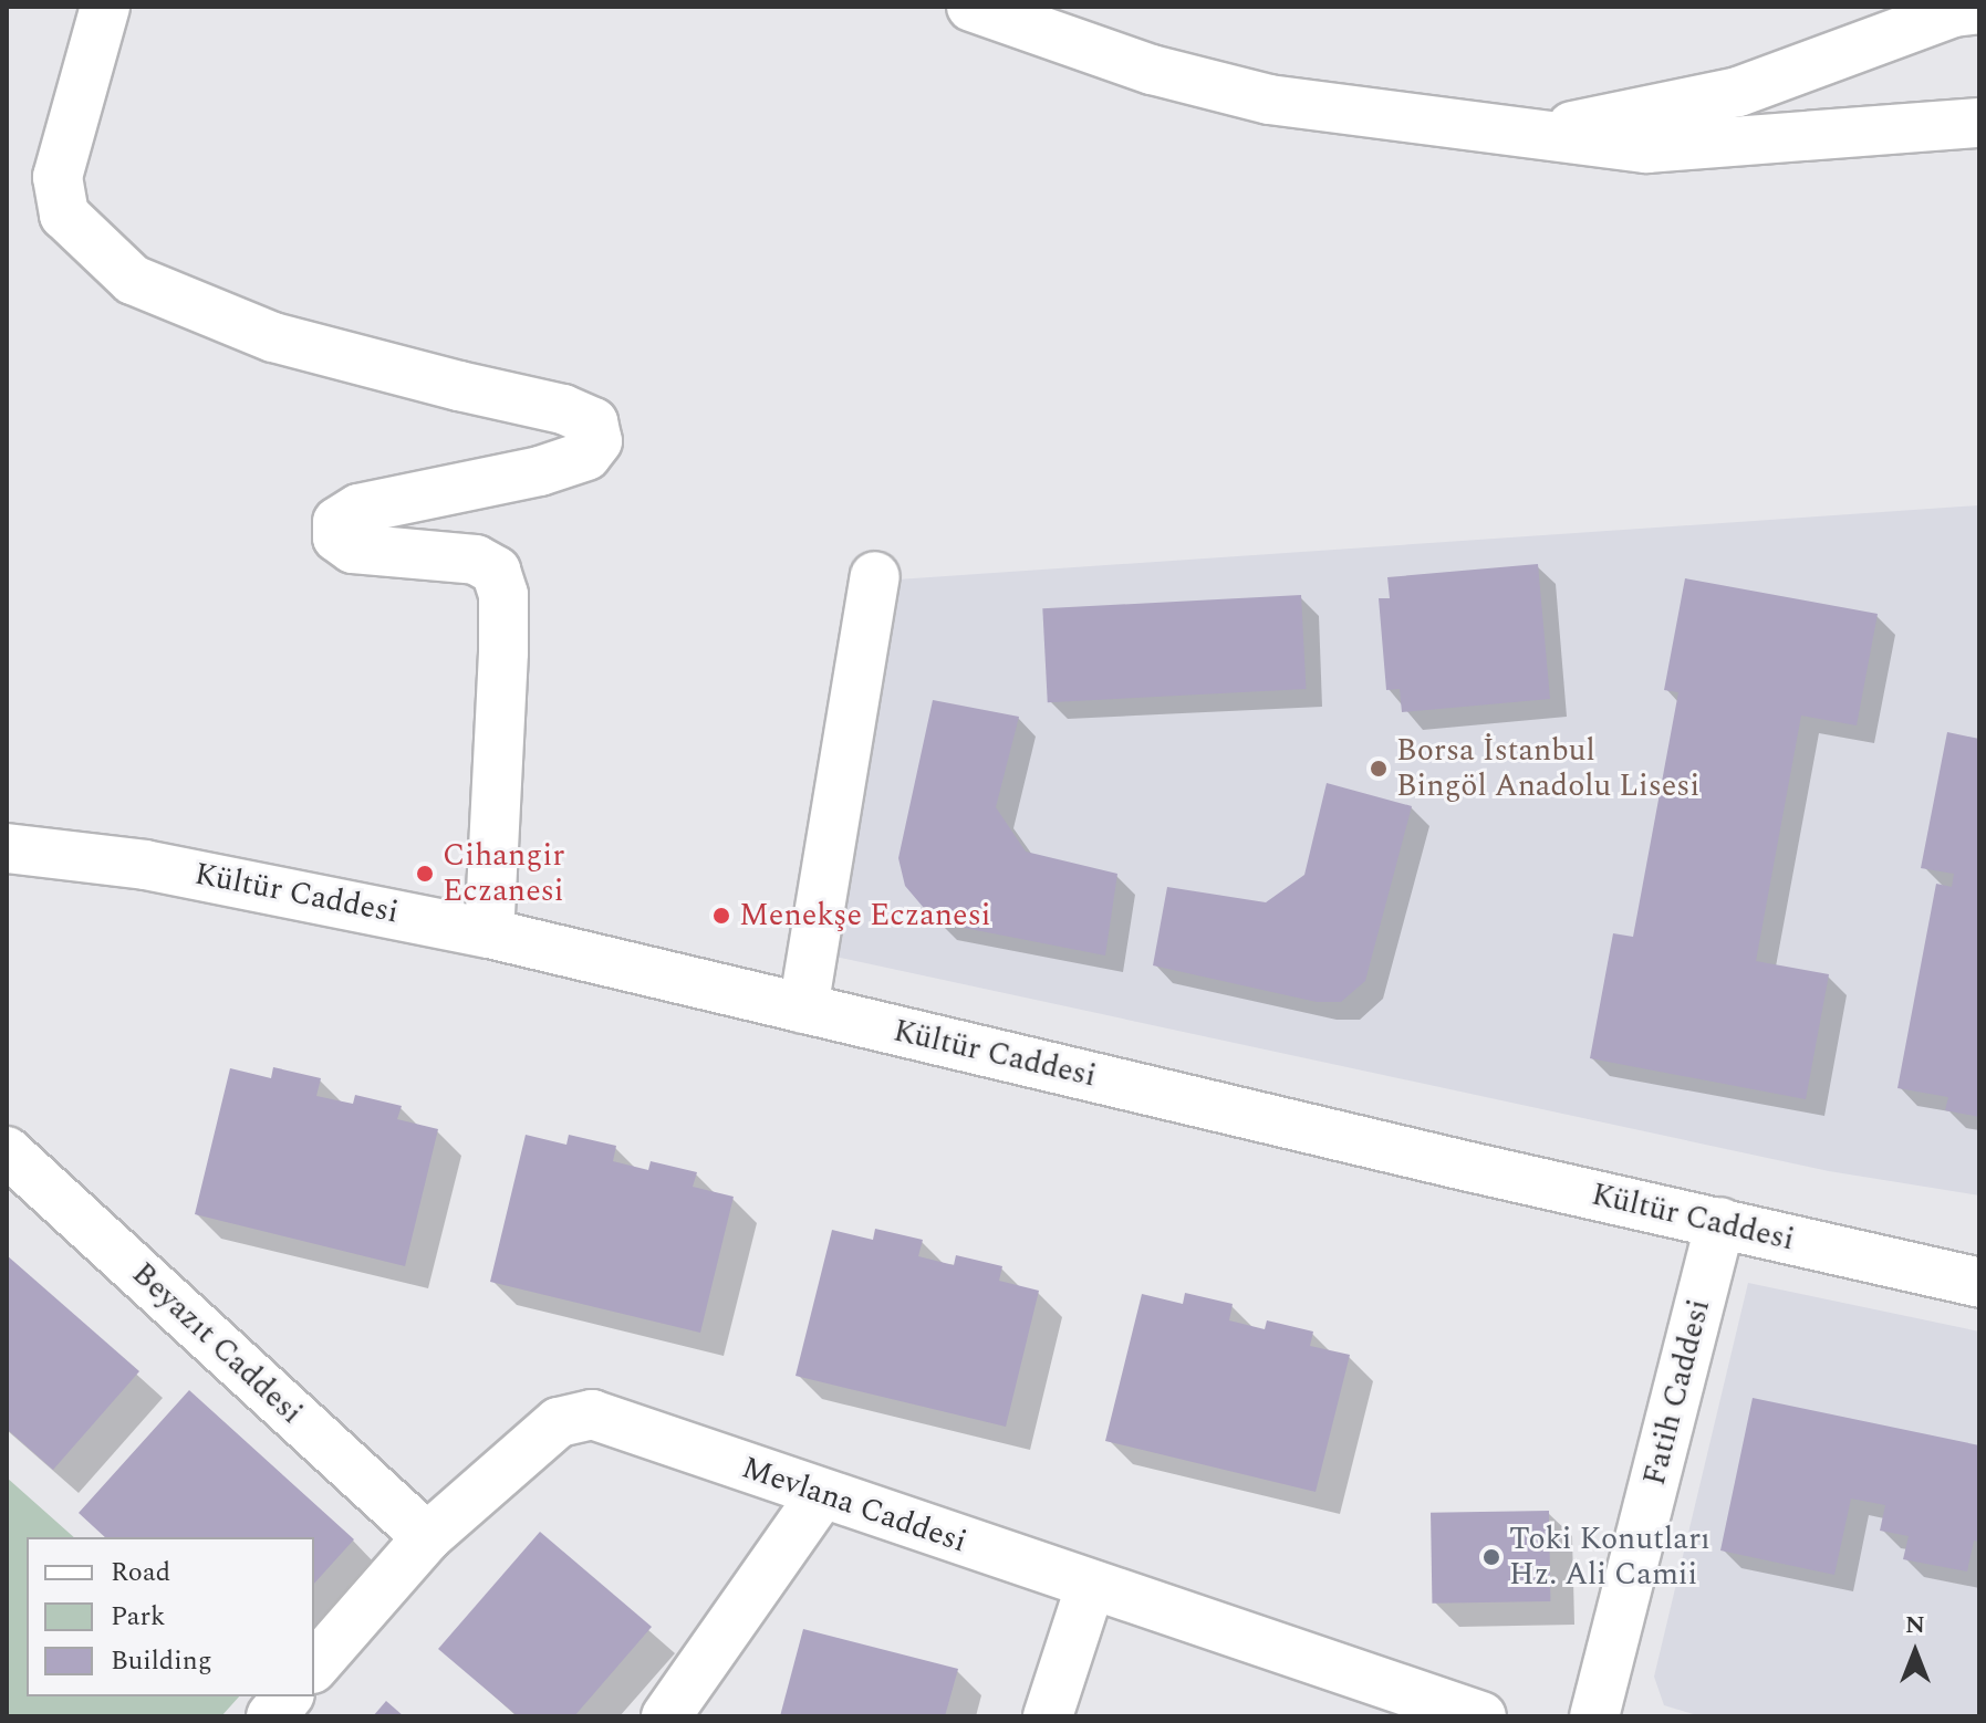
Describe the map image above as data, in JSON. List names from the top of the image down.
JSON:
{
  "streets": {
    "street": [
      "Kültür Caddesi",
      "Beyazıt Caddesi",
      "Fatih Caddesi",
      "Mevlana Caddesi"
    ]
  },
  "crossings": [
    ["Kültür Caddesi", "Fatih Caddesi"],
    ["Beyazıt Caddesi", "Mevlana Caddesi"]
  ],
  "places": [
    "Borsa İstanbul Bingöl Anadolu Lisesi",
    "Cihangir Eczanesi",
    "Menekşe Eczanesi",
    "Toki Konutları Hz. Ali Camii"
  ],
  "legend": ["Road", "Park", "Building"],
  "north": "top"
}
